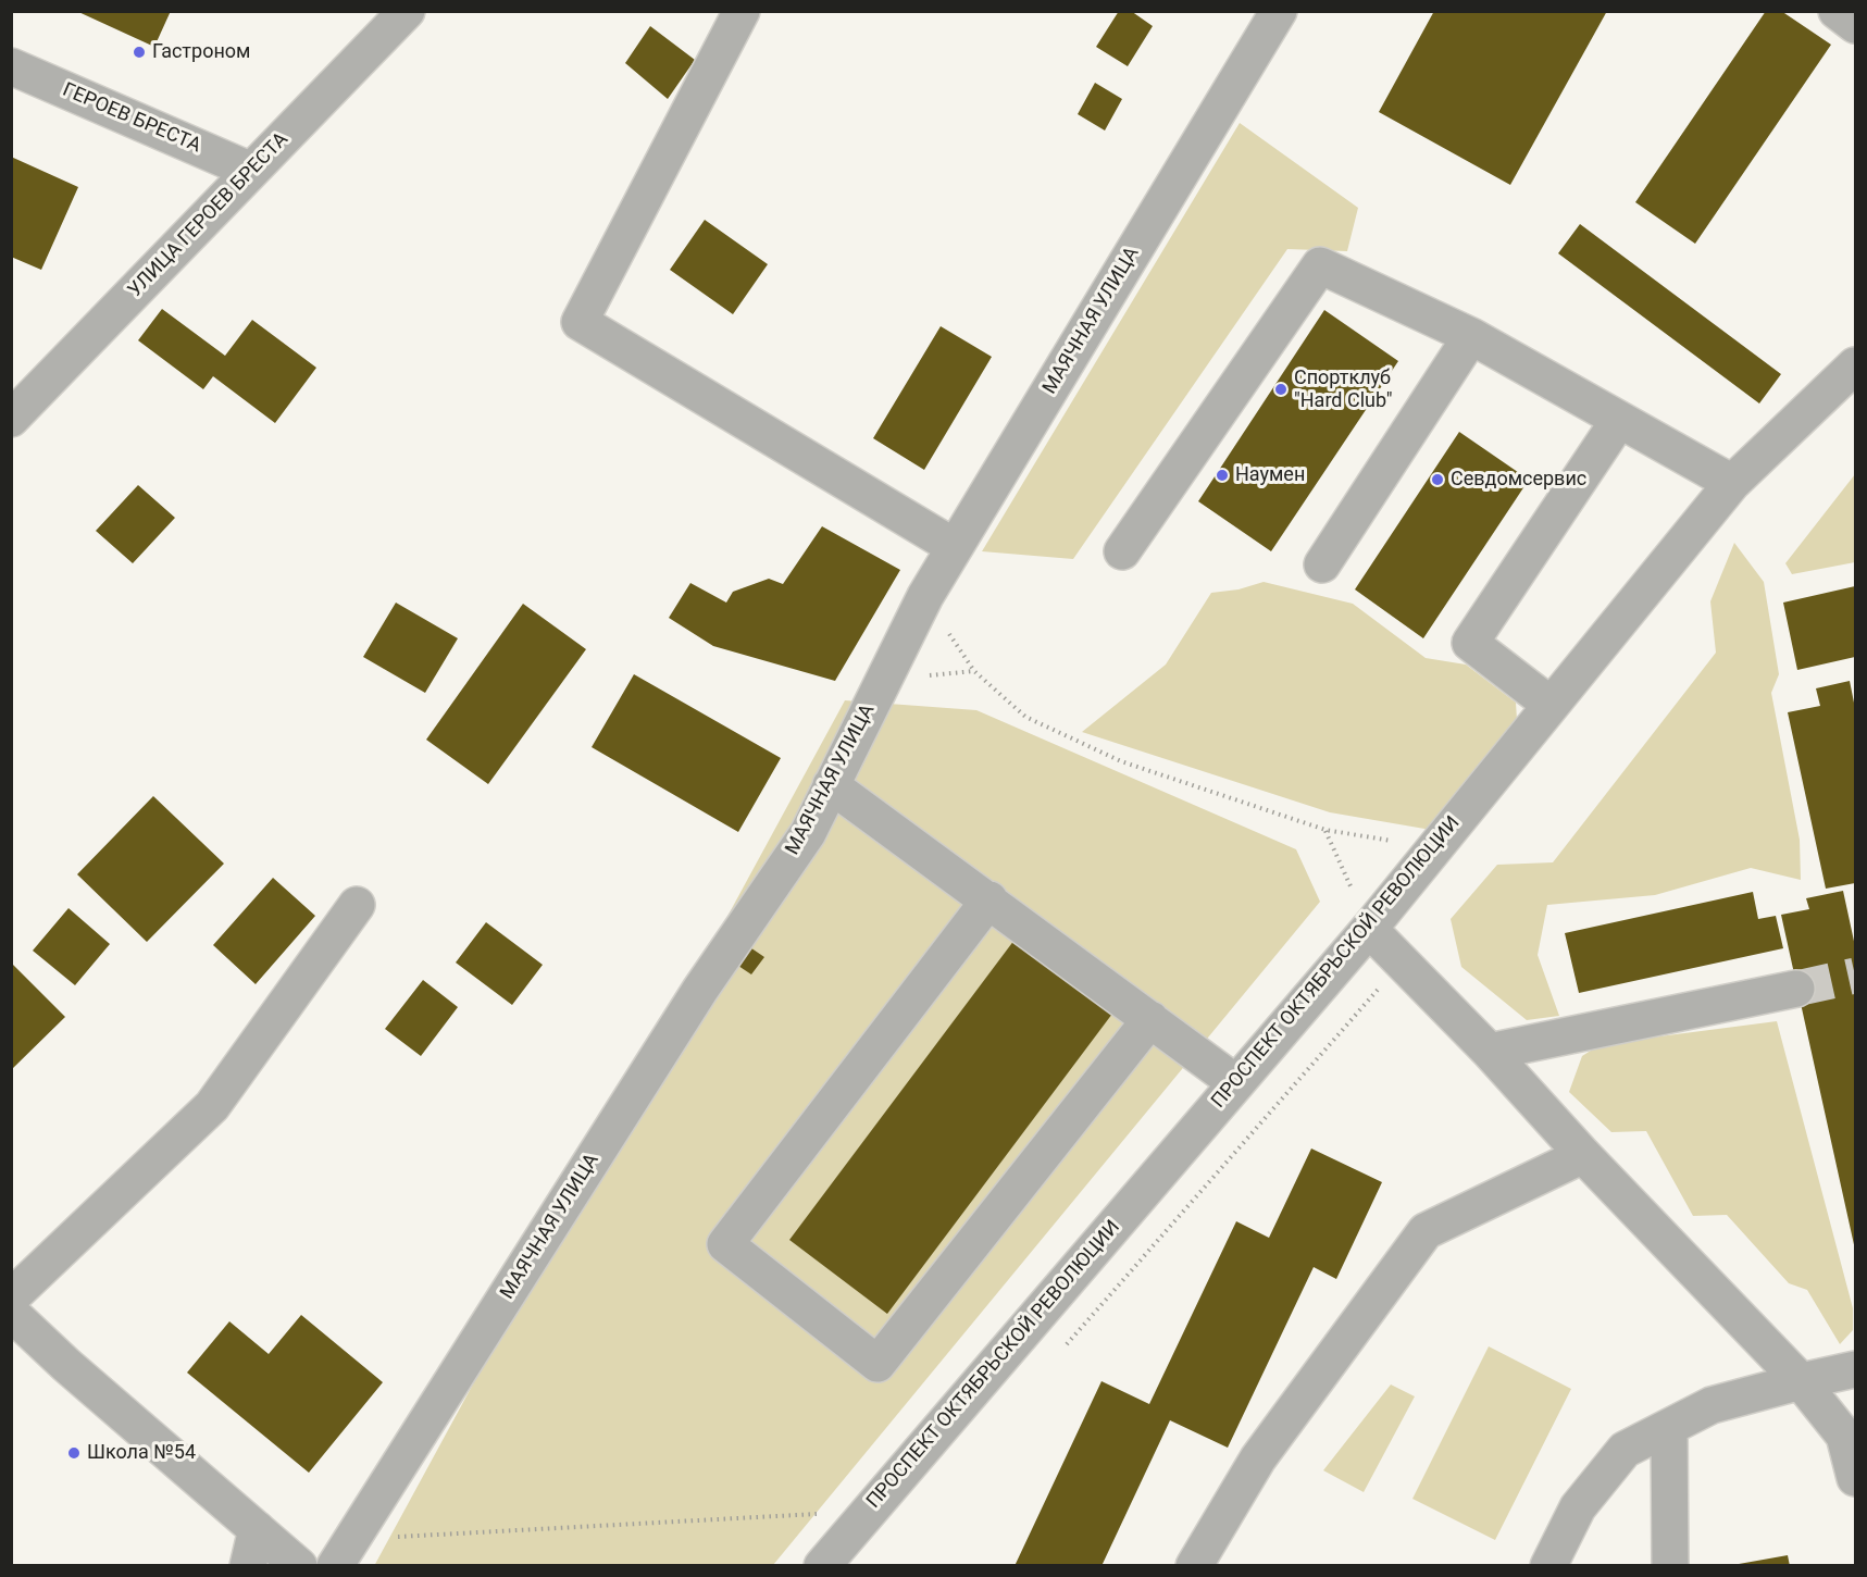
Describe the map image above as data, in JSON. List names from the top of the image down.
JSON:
{
  "streets": {
    "street": [
      "ГЕРОЕВ БРЕСТА",
      "УЛИЦА ГЕРОЕВ БРЕСТА",
      "МАЯЧНАЯ УЛИЦА",
      "ПРОСПЕКТ ОКТЯБРЬСКОЙ РЕВОЛЮЦИИ"
    ]
  },
  "crossings": [
    ["ГЕРОЕВ БРЕСТА", "УЛИЦА ГЕРОЕВ БРЕСТА"]
  ],
  "places": [
    "Гастроном",
    "Спортклуб \"Hard Club\"",
    "Наумен",
    "Севдомсервис",
    "Школа №54"
  ]
}
